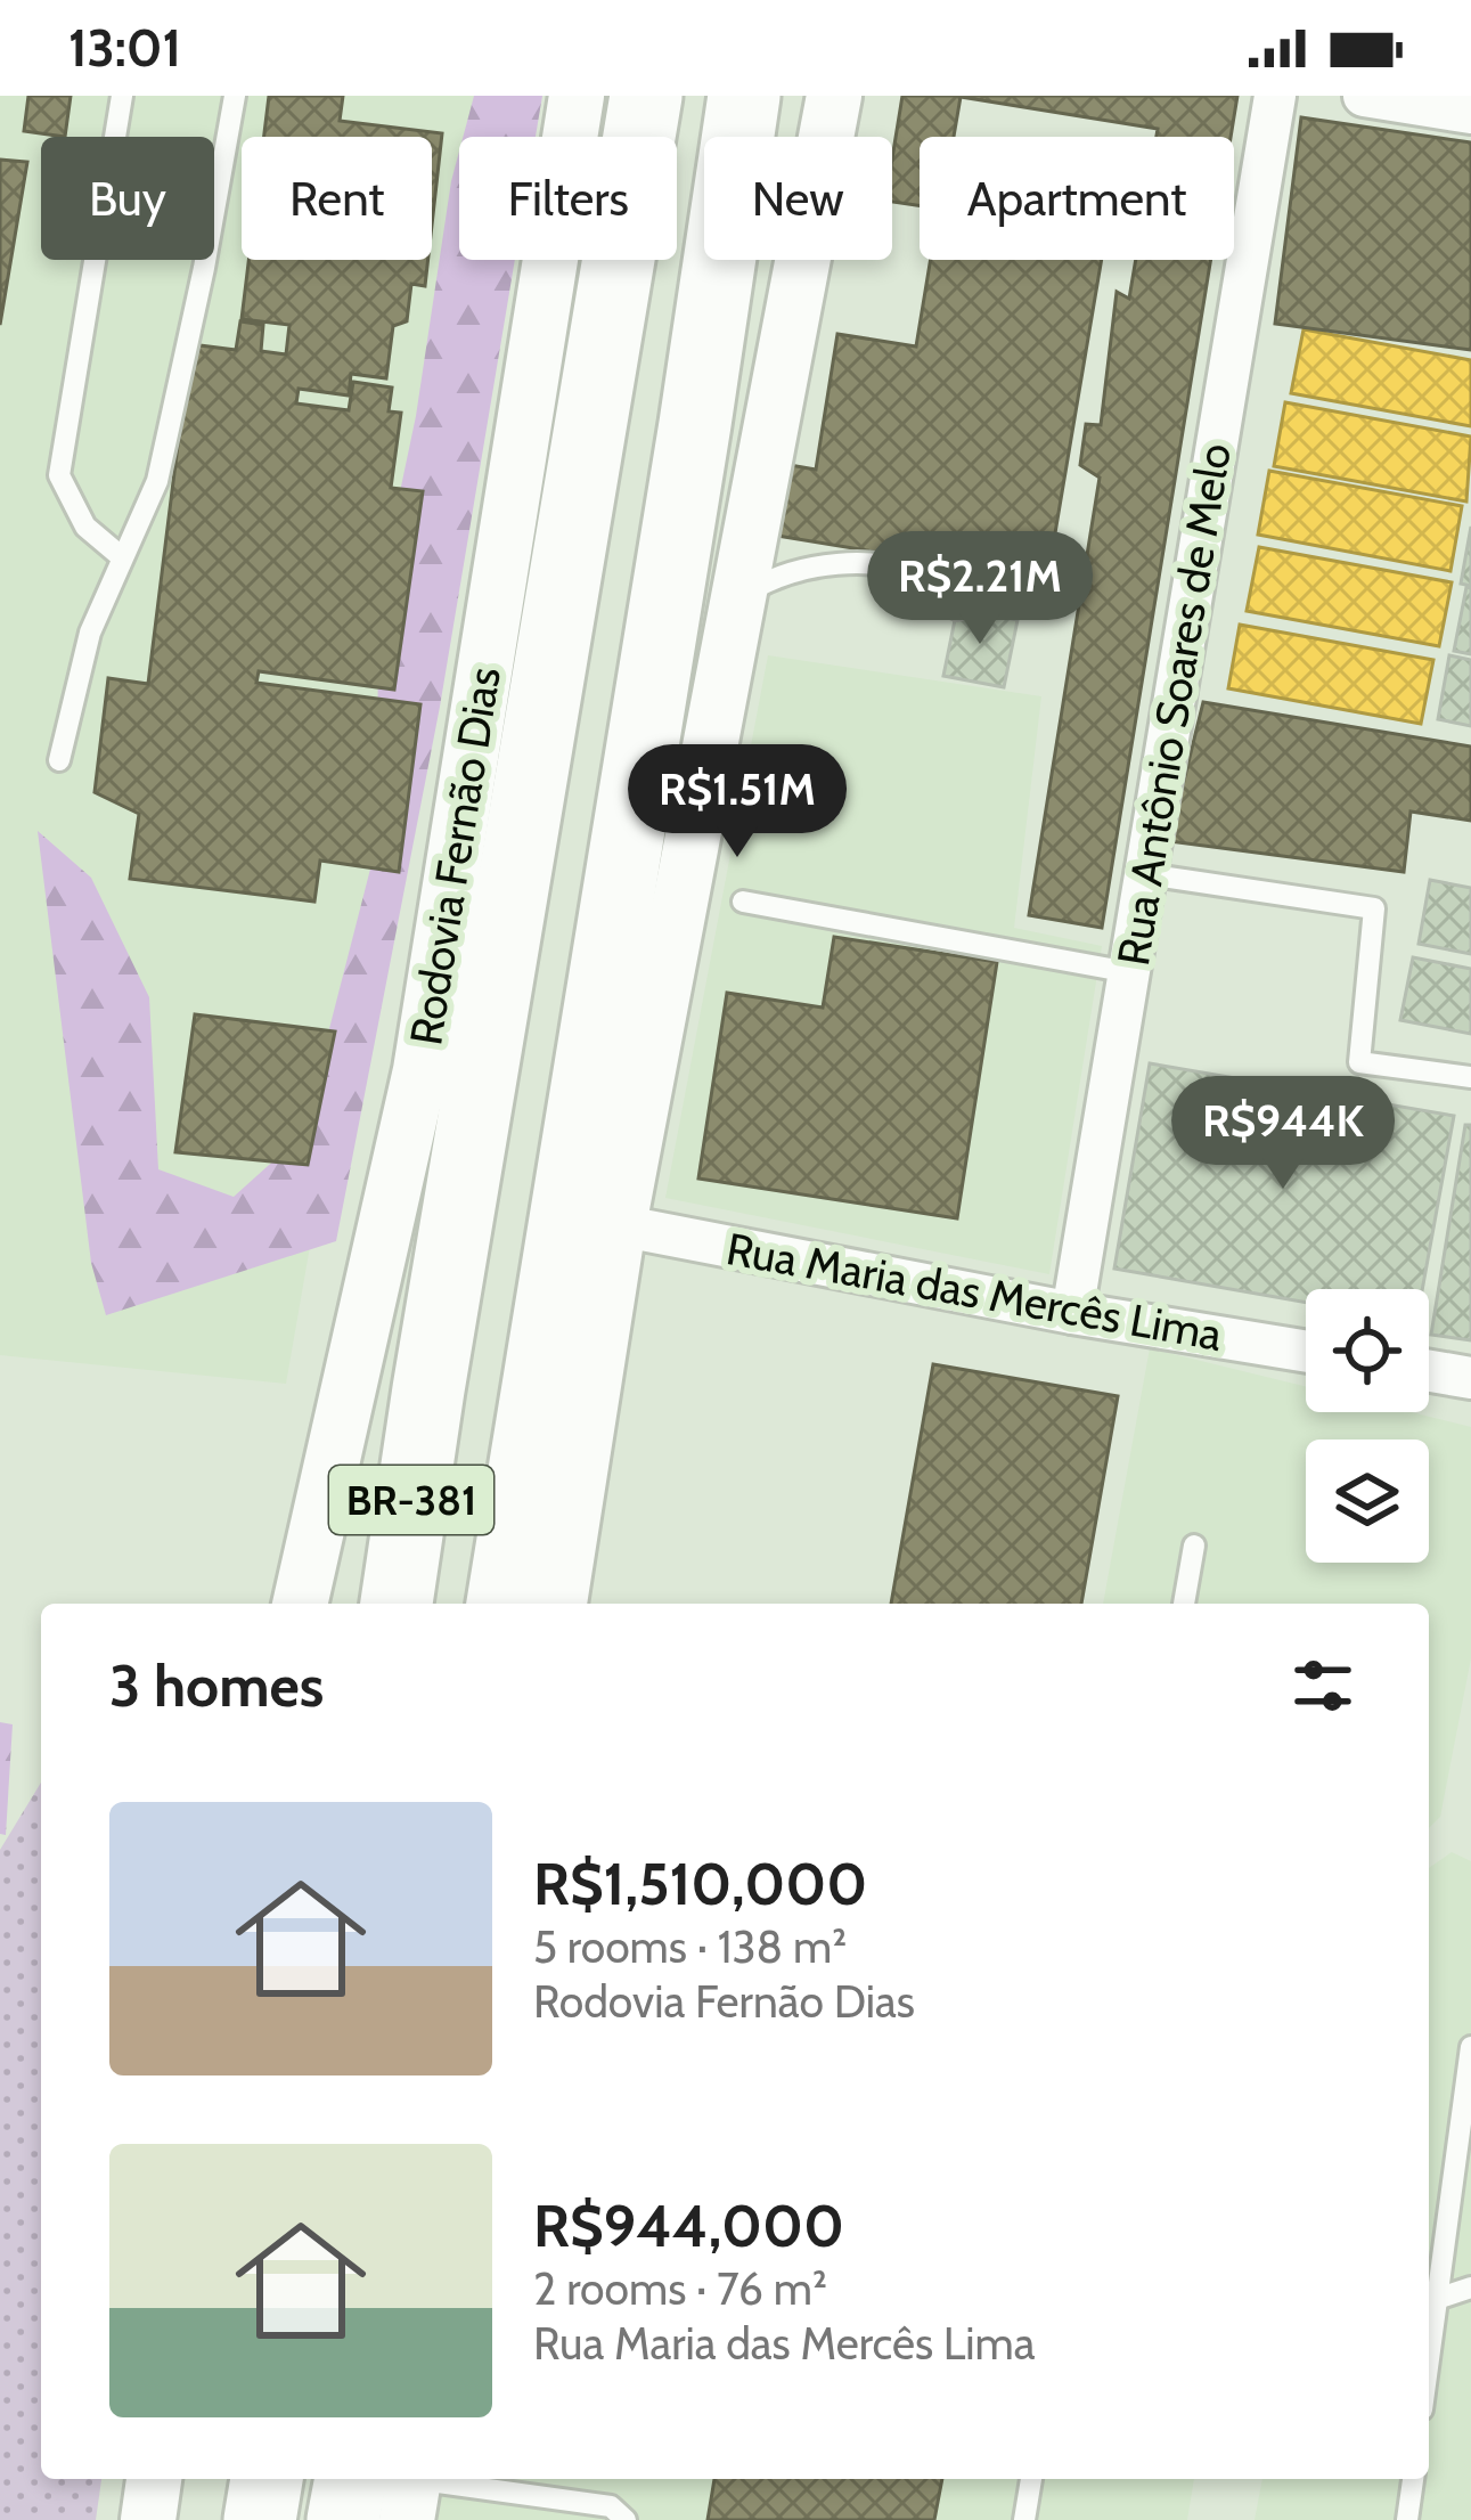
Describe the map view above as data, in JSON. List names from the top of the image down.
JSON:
{
  "streets": {
    "highway": ["Rodovia Fernão Dias", "BR-381"],
    "street": ["Rua Antônio Soares de Melo", "Rua Maria das Mercês Lima"]
  },
  "crossings": [
    ["Rua Antônio Soares de Melo", "Rua Maria das Mercês Lima"]
  ],
  "page": {
    "status": "13:01",
    "chip": [
      "Buy",
      "Rent",
      "Filters",
      "New",
      "Apartment"
    ],
    "price": ["R$2.21M", "R$1.51M", "R$944K"],
    "heading": "3 homes",
    "list": [
      {
        "name": "R$1,510,000",
        "note": "5 rooms · 138 m² · Rodovia Fernão Dias"
      },
      {
        "name": "R$944,000",
        "note": "2 rooms · 76 m² · Rua Maria das Mercês Lima"
      }
    ]
  }
}
